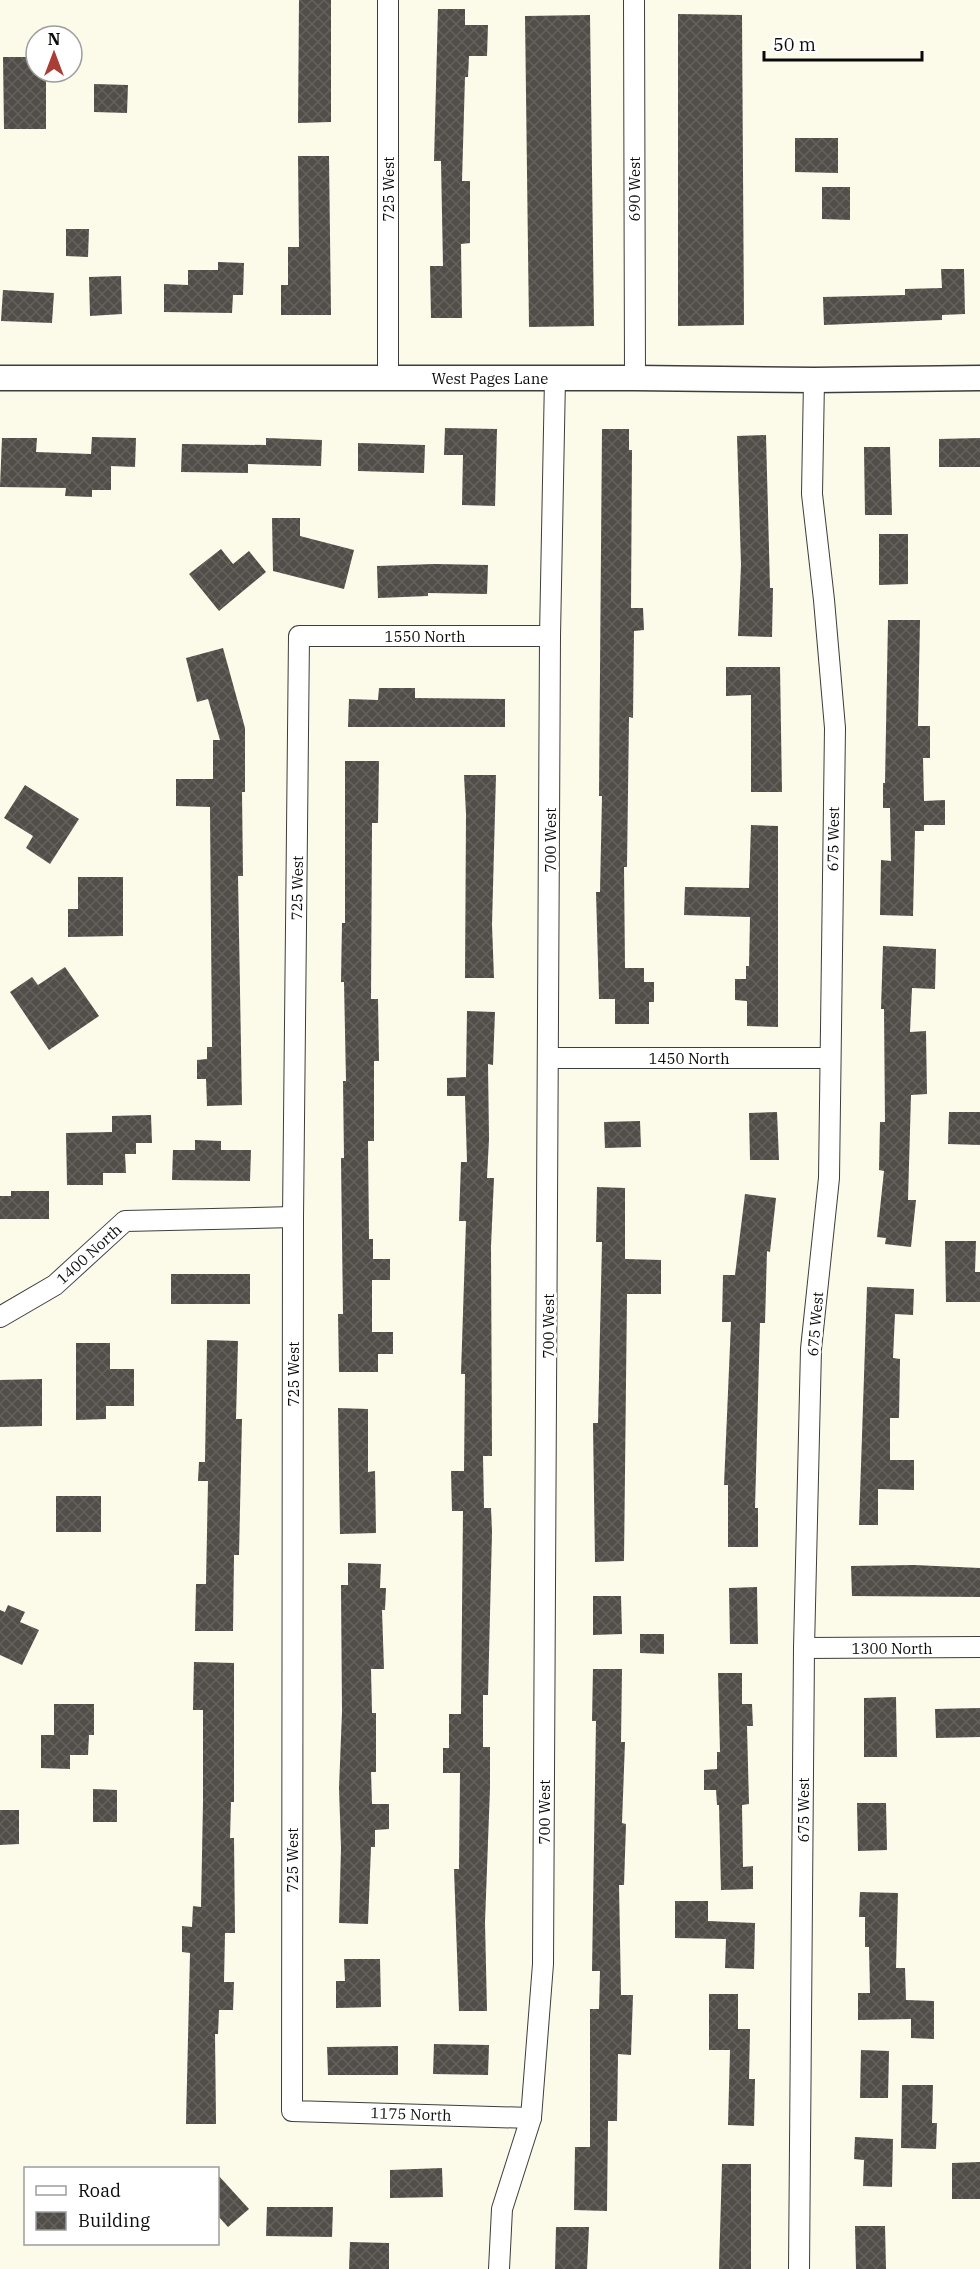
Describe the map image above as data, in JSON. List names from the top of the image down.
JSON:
{
  "streets": {
    "street": [
      "725 West",
      "690 West",
      "West Pages Lane",
      "1550 North",
      "675 West",
      "700 West",
      "1450 North",
      "1400 North",
      "1300 North",
      "1175 North"
    ]
  },
  "crossings": [
    ["725 West", "West Pages Lane"],
    ["725 West", "1550 North"],
    ["725 West", "1400 North"],
    ["725 West", "1175 North"],
    ["690 West", "West Pages Lane"],
    ["West Pages Lane", "675 West"],
    ["West Pages Lane", "700 West"],
    ["1550 North", "700 West"],
    ["675 West", "1450 North"],
    ["675 West", "1300 North"],
    ["700 West", "1450 North"],
    ["700 West", "1175 North"]
  ],
  "legend": ["Road", "Building"],
  "scale_bar": "50 m",
  "north": "top"
}
